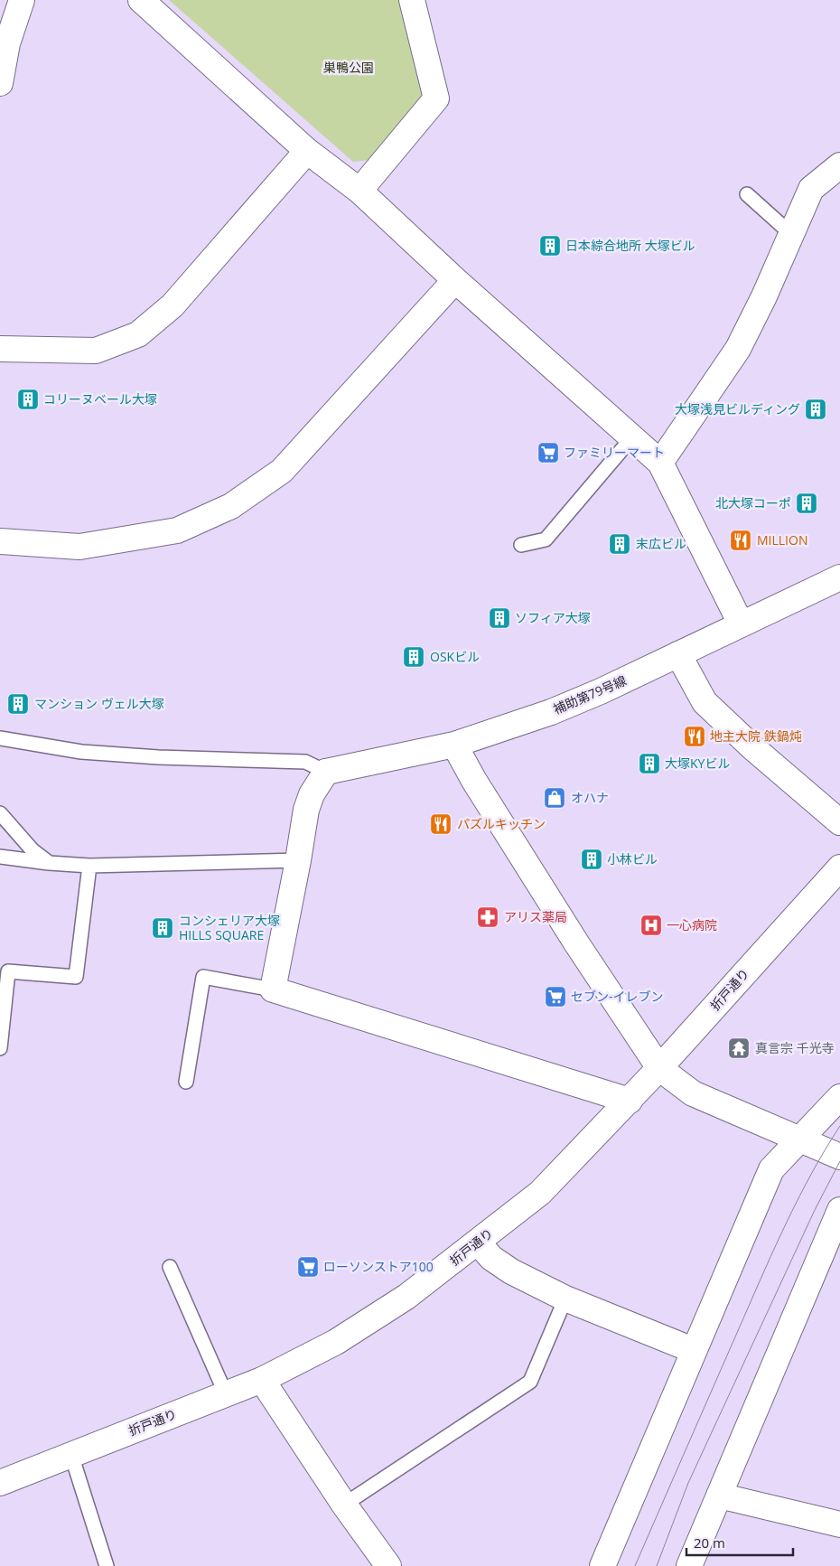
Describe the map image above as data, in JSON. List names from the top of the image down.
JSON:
{
  "streets": {
    "street": ["補助第79号線", "折戸通り"]
  },
  "parks": ["巣鴨公園"],
  "places": {
    "building": [
      "日本綜合地所 大塚ビル",
      "コリーヌベール大塚",
      "大塚浅見ビルディング",
      "北大塚コーポ",
      "末広ビル",
      "ソフィア大塚",
      "OSKビル",
      "マンション ヴェル大塚",
      "大塚KYビル",
      "小林ビル",
      "コンシェリア大塚 HILLS SQUARE"
    ],
    "supermarket": ["ファミリーマート", "セブン-イレブン", "ローソンストア100"],
    "restaurant": ["MILLION", "地主大院 鉄鍋炖", "パズルキッチン"],
    "shop": ["オハナ"],
    "pharmacy": ["アリス薬局"],
    "hospital": ["一心病院"],
    "temple": ["真言宗 千光寺"]
  },
  "scale_bar": "20 m"
}
